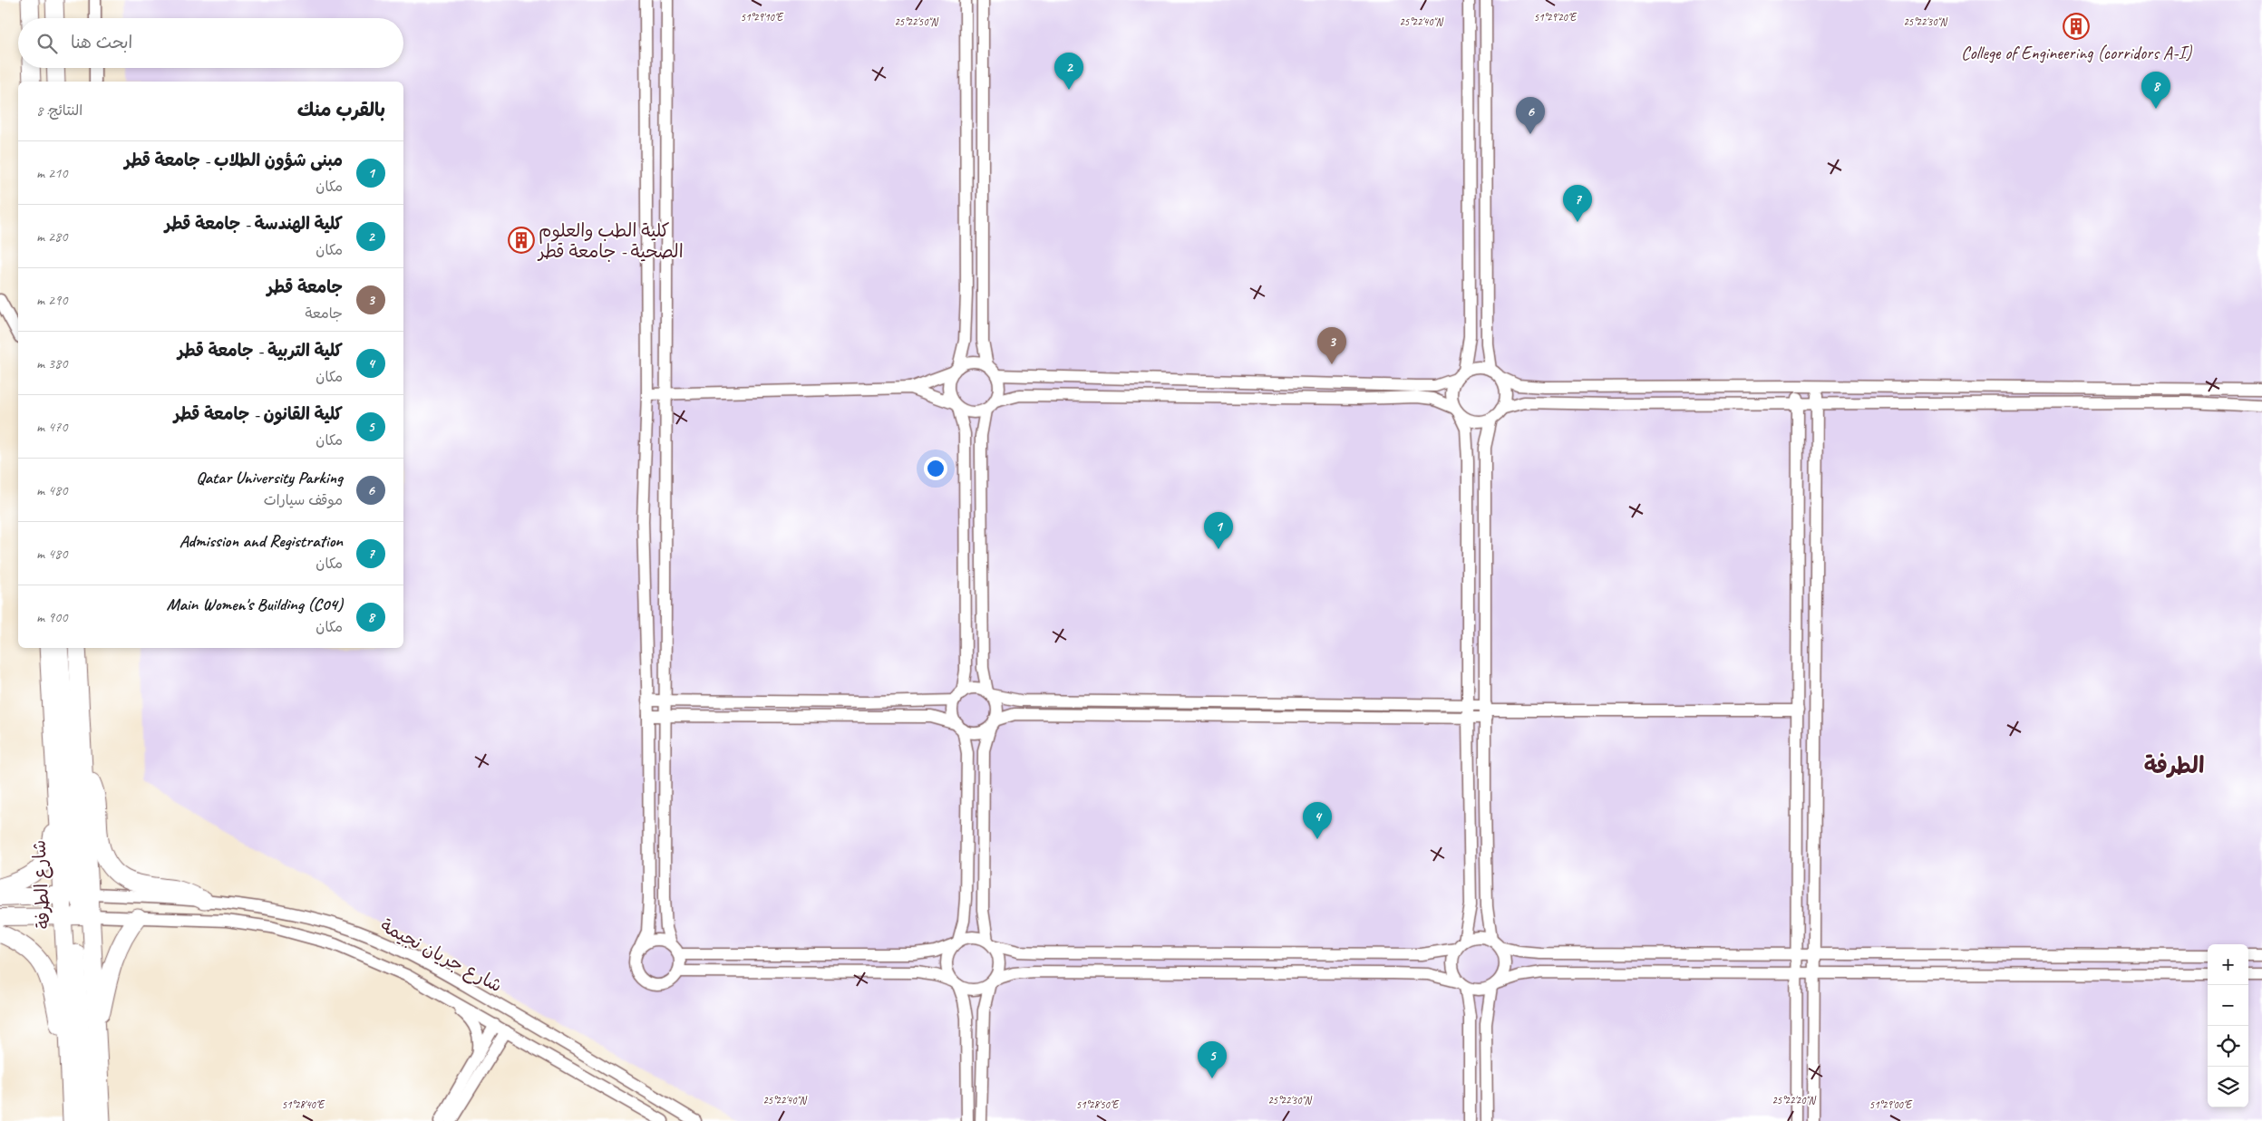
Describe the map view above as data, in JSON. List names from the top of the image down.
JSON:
{
  "streets": {
    "main road": ["شارع الطرفة"],
    "street": ["شارع جريان نجيمة"]
  },
  "crossings": [
    ["شارع الطرفة", "شارع جريان نجيمة"]
  ],
  "districts": ["الطرفة"],
  "places": {
    "building": ["College of Engineering (corridors A-I)", "كلية الطب والعلوم الصحية - جامعة قطر"]
  },
  "page": {
    "search": "ابحث هنا",
    "pins": [
      "2",
      "8",
      "6",
      "7",
      "3",
      "1",
      "4",
      "5"
    ],
    "heading": ["بالقرب منك", "النتائج: 8"],
    "list": [
      {
        "mark": "1",
        "name": "مبنى شؤون الطلاب - جامعة قطر",
        "note": "مكان",
        "value": "210 m"
      },
      {
        "mark": "2",
        "name": "كلية الهندسة - جامعة قطر",
        "note": "مكان",
        "value": "280 m"
      },
      {
        "mark": "3",
        "name": "جامعة قطر",
        "note": "جامعة",
        "value": "290 m"
      },
      {
        "mark": "4",
        "name": "كلية التربية - جامعة قطر",
        "note": "مكان",
        "value": "380 m"
      },
      {
        "mark": "5",
        "name": "كلية القانون - جامعة قطر",
        "note": "مكان",
        "value": "470 m"
      },
      {
        "mark": "6",
        "name": "Qatar University Parking",
        "note": "موقف سيارات",
        "value": "480 m"
      },
      {
        "mark": "7",
        "name": "Admission and Registration",
        "note": "مكان",
        "value": "480 m"
      },
      {
        "mark": "8",
        "name": "Main Women's Building (C04)",
        "note": "مكان",
        "value": "900 m"
      }
    ],
    "map_buttons": ["+", "−"]
  },
  "coordinates": [
    "51°29'10\"E",
    "51°29'20\"E",
    "25°22'50\"N",
    "25°22'40\"N",
    "25°22'30\"N",
    "25°22'20\"N",
    "51°28'40\"E",
    "51°28'50\"E",
    "51°29'00\"E"
  ]
}
